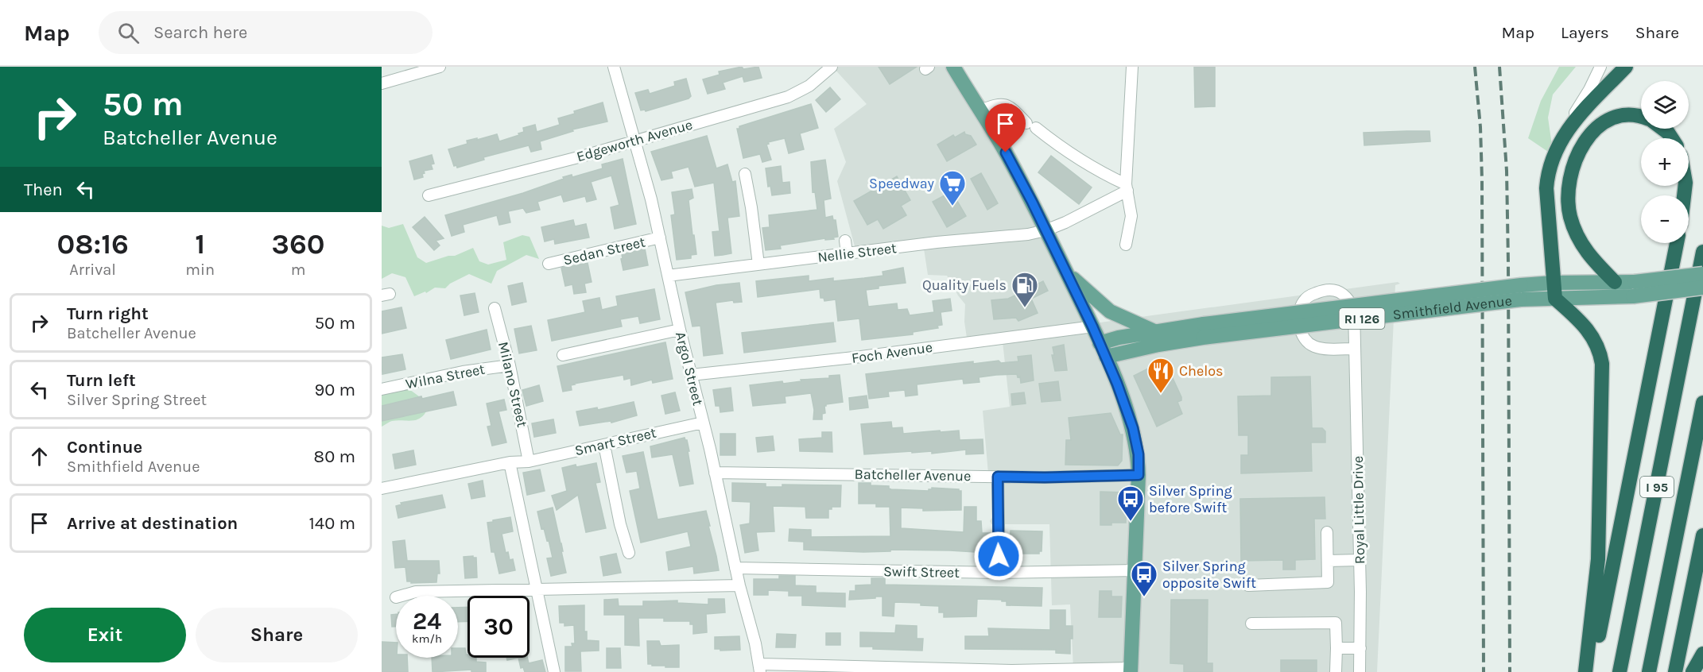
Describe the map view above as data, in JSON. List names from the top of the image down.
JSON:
{
  "streets": {
    "highway": ["I 95"],
    "main road": ["Smithfield Avenue", "RI 126"],
    "street": [
      "Edgeworth Avenue",
      "Sedan Street",
      "Nellie Street",
      "Foch Avenue",
      "Argol Street",
      "Wilna Street",
      "Milano Street",
      "Smart Street",
      "Batcheller Avenue",
      "Royal Little Drive",
      "Swift Street"
    ]
  },
  "crossings": [
    ["Edgeworth Avenue", "Argol Street"],
    ["Sedan Street", "Argol Street"],
    ["Nellie Street", "Argol Street"],
    ["Foch Avenue", "Argol Street"],
    ["Argol Street", "Smart Street"],
    ["Argol Street", "Batcheller Avenue"],
    ["Argol Street", "Swift Street"],
    ["Wilna Street", "Milano Street"],
    ["Milano Street", "Smart Street"]
  ],
  "places": {
    "supermarket": ["Speedway"],
    "fuel station": ["Quality Fuels"],
    "restaurant": ["Chelos"],
    "bus stop": ["Silver Spring before Swift", "Silver Spring opposite Swift"]
  },
  "page": {
    "header": "Map",
    "search": "Search here",
    "nav": ["Map", "Layers", "Share"],
    "turn": ["50 m", "Batcheller Avenue"],
    "map_buttons": ["+", "−"],
    "then": "Then",
    "eta": [
      "08:16",
      "Arrival",
      "1",
      "min",
      "360",
      "m"
    ],
    "list": [
      {
        "name": "Turn right",
        "note": "Batcheller Avenue",
        "value": "50 m"
      },
      {
        "name": "Turn left",
        "note": "Silver Spring Street",
        "value": "90 m"
      },
      {
        "name": "Continue",
        "note": "Smithfield Avenue",
        "value": "80 m"
      },
      {
        "name": "Arrive at destination",
        "value": "140 m"
      }
    ],
    "speed": "24 km/h",
    "limit": "30",
    "buttons": ["Exit", "Share"]
  }
}
